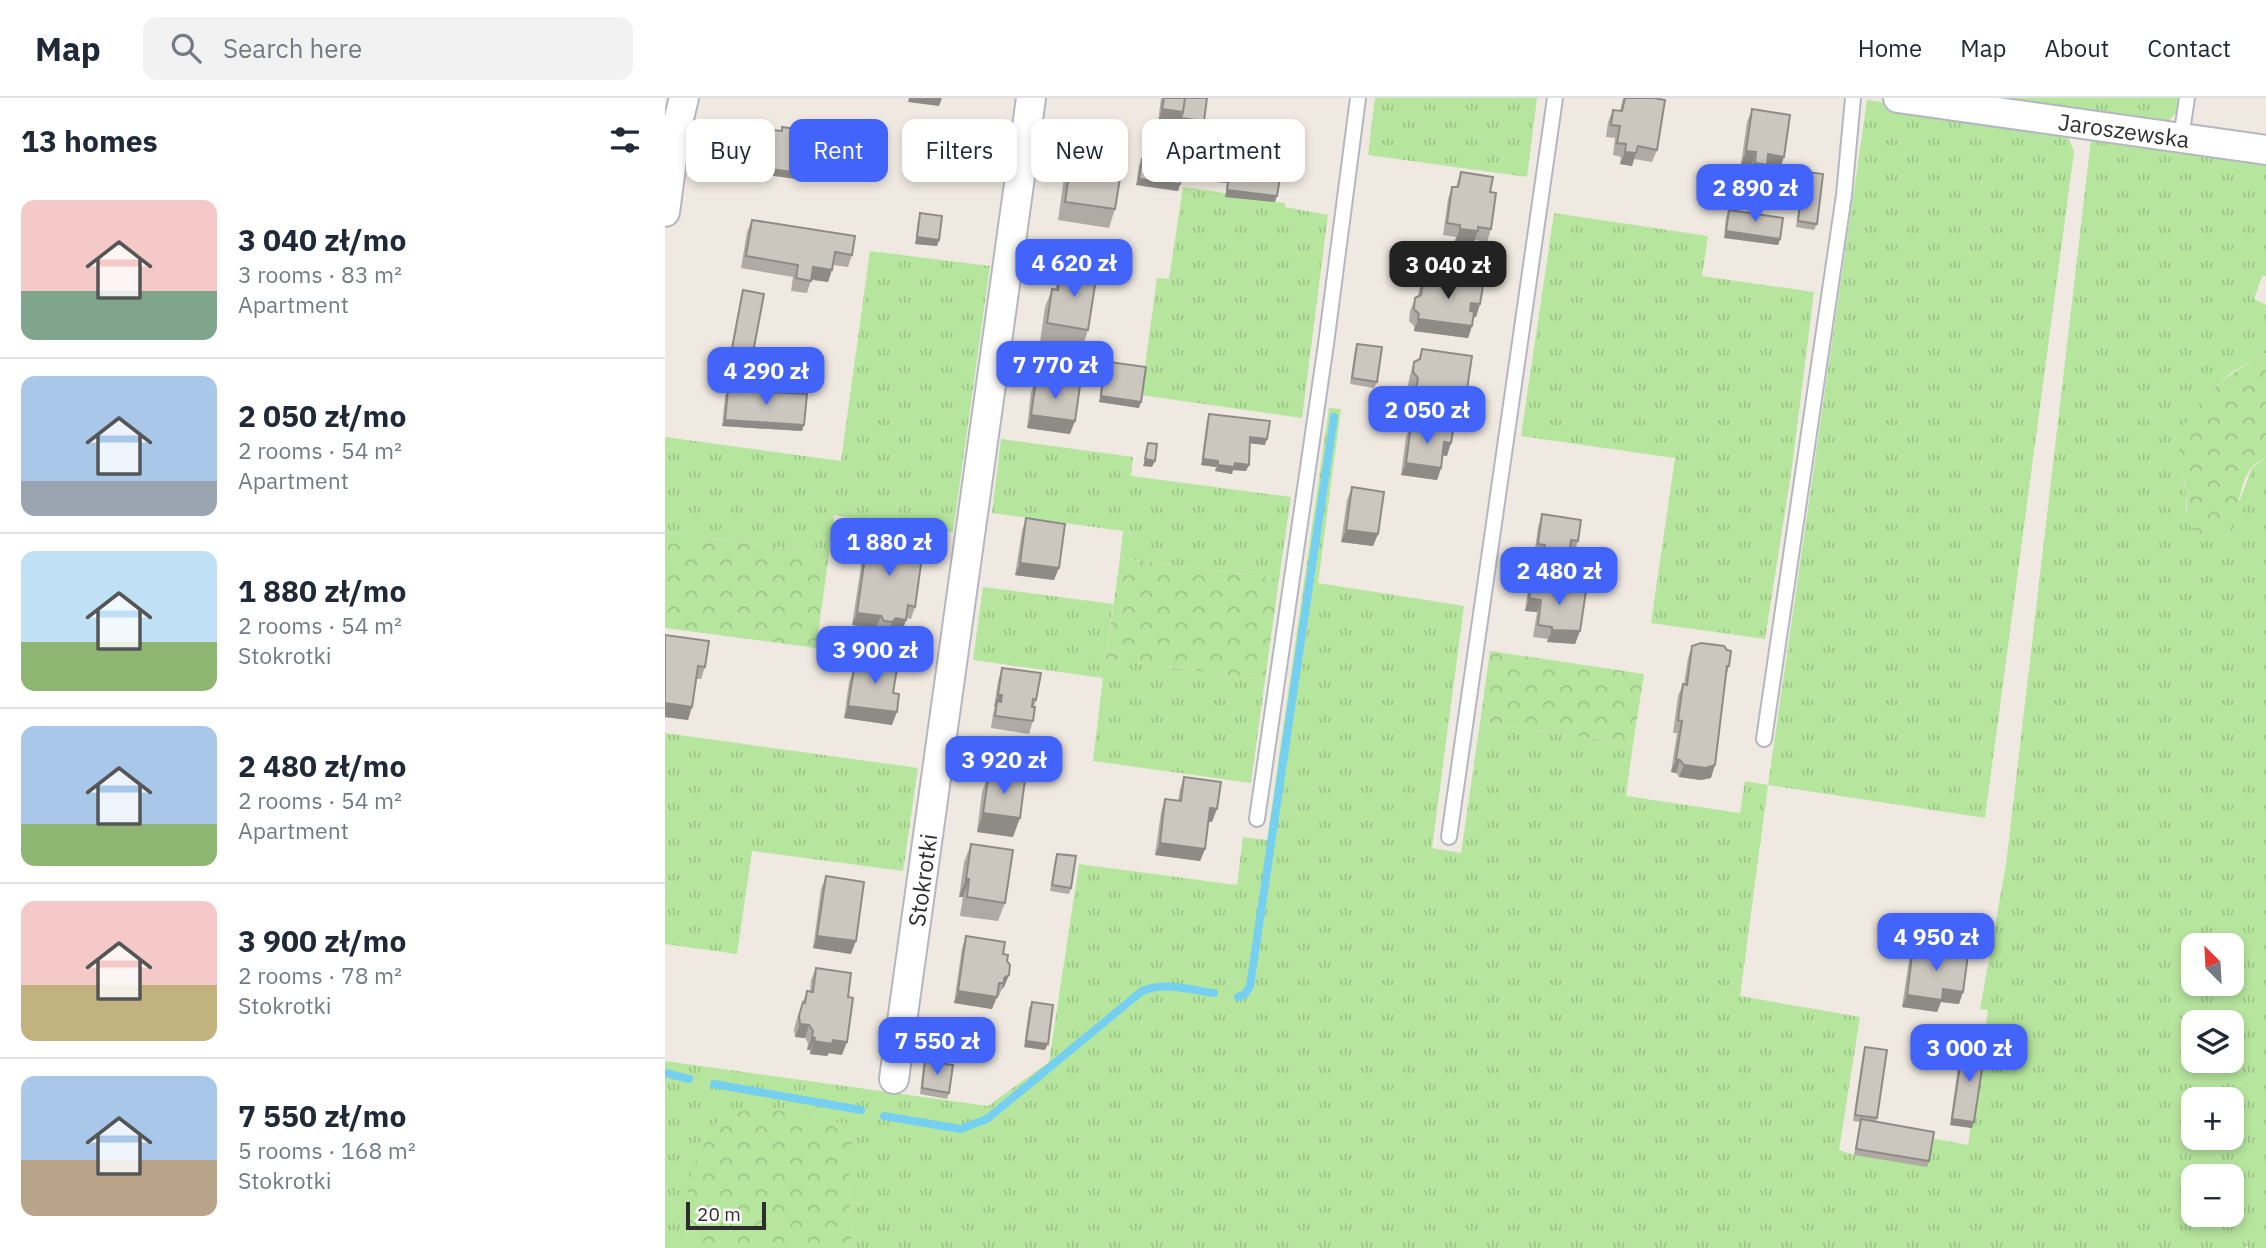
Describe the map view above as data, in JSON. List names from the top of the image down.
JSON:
{
  "streets": {
    "street": ["Jaroszewska", "Stokrotki"]
  },
  "scale_bar": "20 m",
  "north": "top left",
  "page": {
    "header": "Map",
    "search": "Search here",
    "nav": [
      "Home",
      "Map",
      "About",
      "Contact"
    ],
    "heading": "13 homes",
    "chip": [
      "Buy",
      "Rent",
      "Filters",
      "New",
      "Apartment"
    ],
    "price": [
      "2 890 zł",
      "4 620 zł",
      "3 040 zł",
      "7 770 zł",
      "4 290 zł",
      "2 050 zł",
      "1 880 zł",
      "2 480 zł",
      "3 900 zł",
      "3 920 zł",
      "4 950 zł",
      "7 550 zł",
      "3 000 zł"
    ],
    "list": [
      {
        "name": "3 040 zł/mo",
        "note": "3 rooms · 83 m² · Apartment"
      },
      {
        "name": "2 050 zł/mo",
        "note": "2 rooms · 54 m² · Apartment"
      },
      {
        "name": "1 880 zł/mo",
        "note": "2 rooms · 54 m² · Stokrotki"
      },
      {
        "name": "2 480 zł/mo",
        "note": "2 rooms · 54 m² · Apartment"
      },
      {
        "name": "3 900 zł/mo",
        "note": "2 rooms · 78 m² · Stokrotki"
      },
      {
        "name": "7 550 zł/mo",
        "note": "5 rooms · 168 m² · Stokrotki"
      }
    ],
    "map_buttons": ["+", "−"],
    "scale": "20 m"
  }
}
